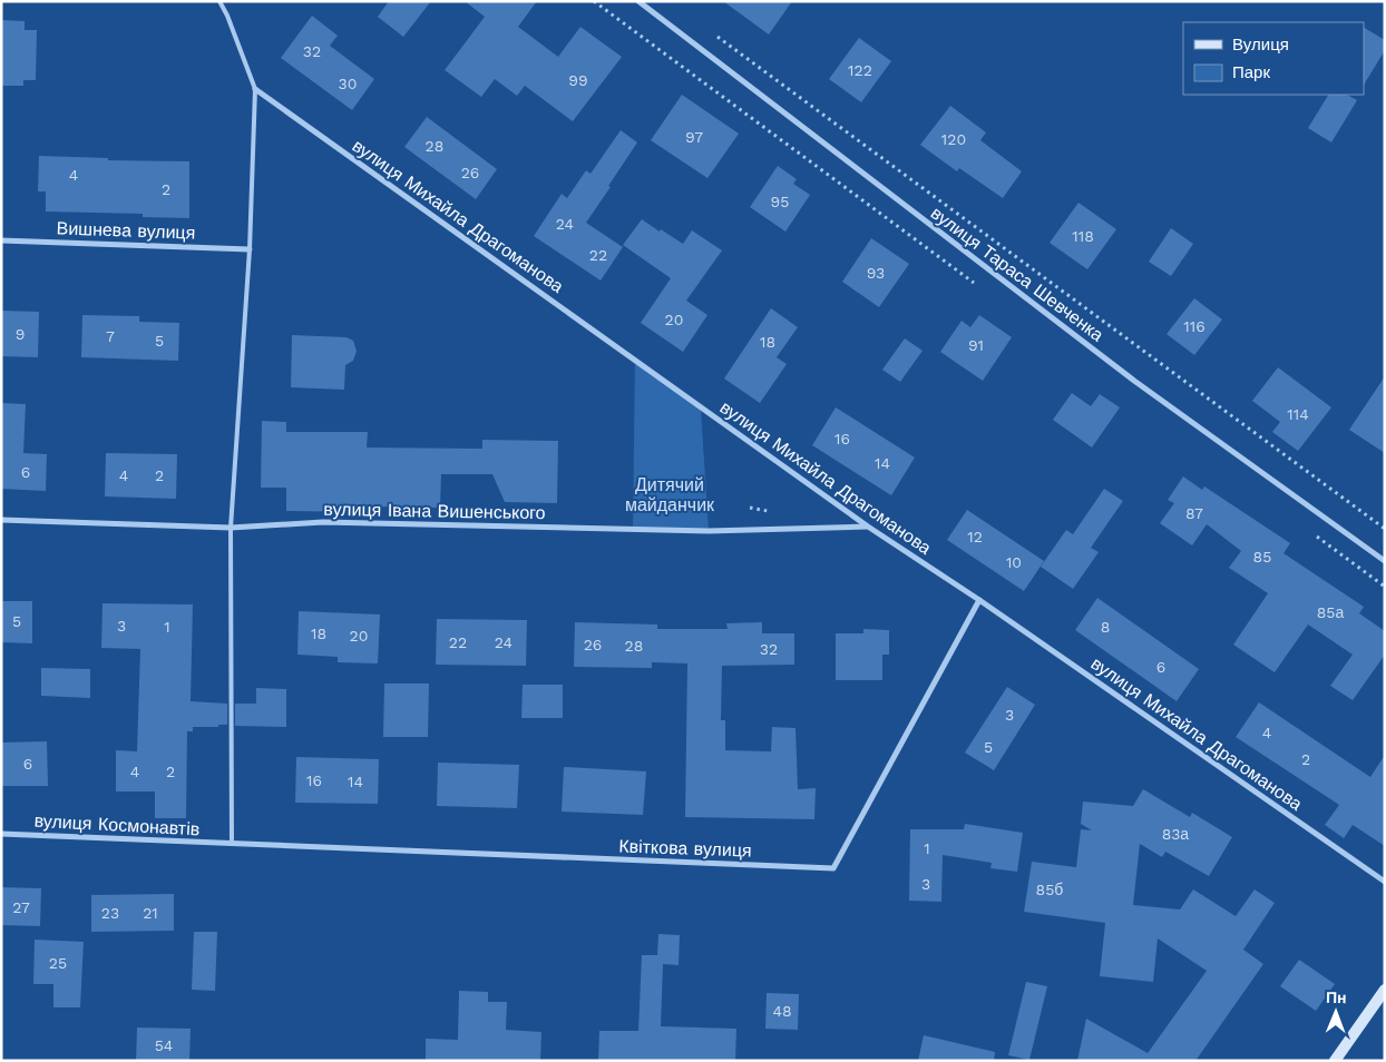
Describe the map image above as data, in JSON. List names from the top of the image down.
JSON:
{
  "streets": {
    "street": [
      "вулиця Михайла Драгоманова",
      "Вишнева вулиця",
      "вулиця Тараса Шевченка",
      "вулиця Івана Вишенського",
      "вулиця Космонавтів",
      "Квіткова вулиця"
    ]
  },
  "crossings": [
    ["вулиця Михайла Драгоманова", "вулиця Івана Вишенського"],
    ["вулиця Михайла Драгоманова", "Квіткова вулиця"],
    ["вулиця Космонавтів", "Квіткова вулиця"]
  ],
  "parks": ["Дитячий майданчик"],
  "house_numbers": [
    "32",
    "122",
    "99",
    "30",
    "97",
    "120",
    "28",
    "26",
    "4",
    "2",
    "95",
    "24",
    "118",
    "22",
    "93",
    "20",
    "116",
    "9",
    "7",
    "5",
    "18",
    "91",
    "114",
    "16",
    "14",
    "6",
    "4",
    "2",
    "87",
    "12",
    "85",
    "10",
    "85а",
    "5",
    "3",
    "1",
    "8",
    "18",
    "20",
    "22",
    "24",
    "26",
    "28",
    "32",
    "6",
    "3",
    "4",
    "5",
    "2",
    "6",
    "4",
    "2",
    "16",
    "14",
    "83а",
    "1",
    "3",
    "85б",
    "27",
    "23",
    "21",
    "25",
    "48",
    "54"
  ],
  "legend": ["Вулиця", "Парк"],
  "north": "top"
}
